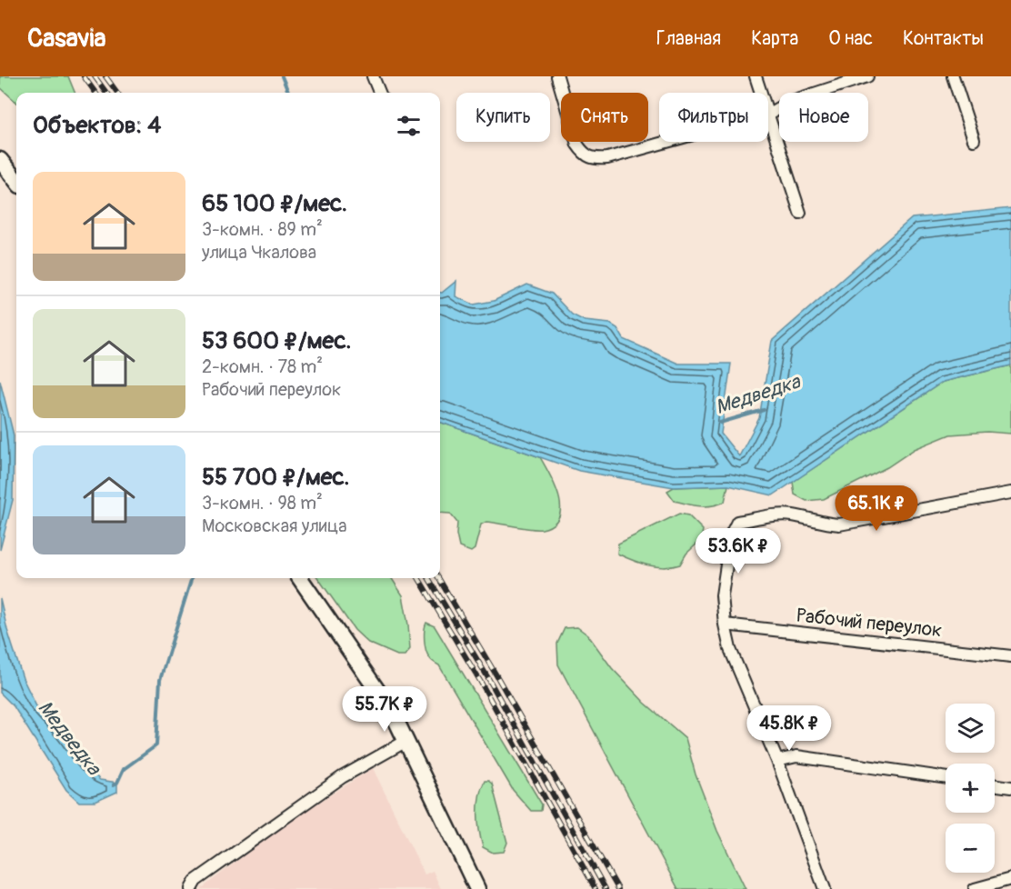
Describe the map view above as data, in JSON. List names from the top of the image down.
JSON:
{
  "streets": {
    "street": ["Рабочий переулок"]
  },
  "water": ["Медведка"],
  "page": {
    "header": "Casavia",
    "nav": [
      "Главная",
      "Карта",
      "О нас",
      "Контакты"
    ],
    "chip": [
      "Купить",
      "Снять",
      "Фильтры",
      "Новое"
    ],
    "heading": "Объектов: 4",
    "list": [
      {
        "name": "65 100 ₽/мес.",
        "note": "3-комн. · 89 m² · улица Чкалова"
      },
      {
        "name": "53 600 ₽/мес.",
        "note": "2-комн. · 78 m² · Рабочий переулок"
      },
      {
        "name": "55 700 ₽/мес.",
        "note": "3-комн. · 98 m² · Московская улица"
      }
    ],
    "price": [
      "65.1K ₽",
      "53.6K ₽",
      "55.7K ₽",
      "45.8K ₽"
    ],
    "map_buttons": ["+", "−"]
  }
}
